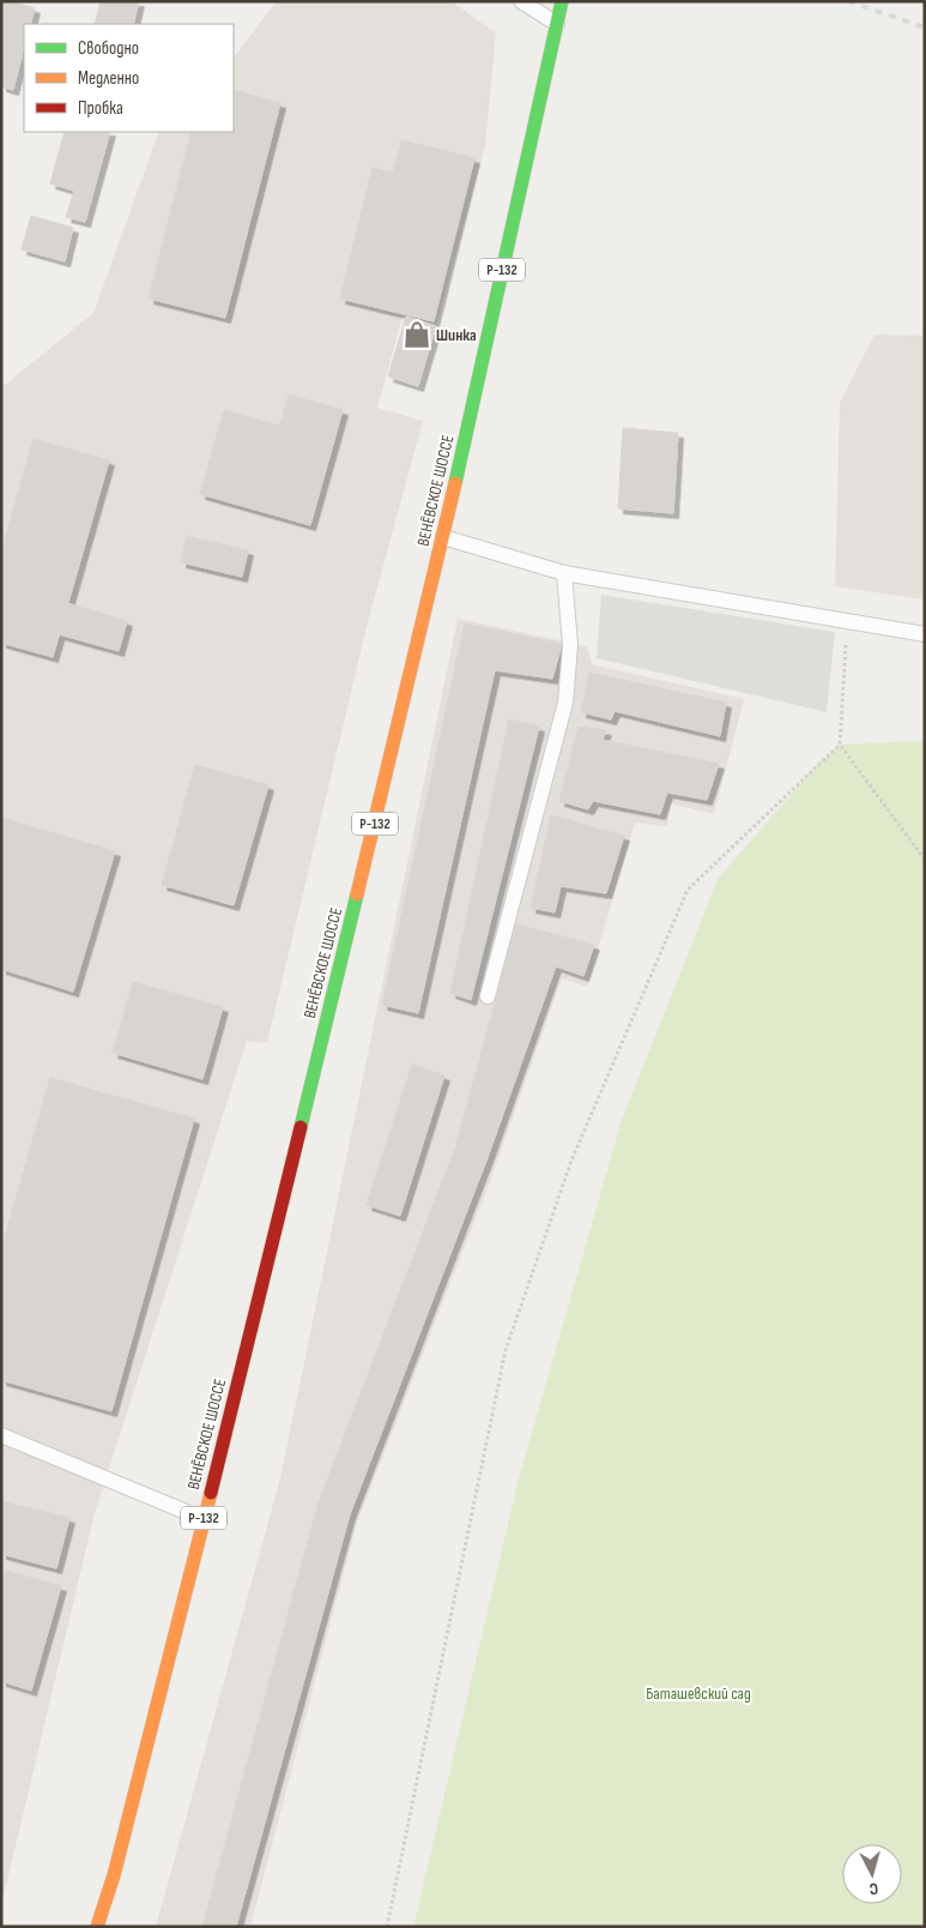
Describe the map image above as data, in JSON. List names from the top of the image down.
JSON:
{
  "streets": {
    "main road": ["Р-132", "ВЕНЁВСКОЕ ШОССЕ"]
  },
  "parks": ["Баташевский сад"],
  "places": {
    "shop": ["Шинка"]
  },
  "legend": ["Свободно", "Медленно", "Пробка"],
  "north": "bottom"
}
